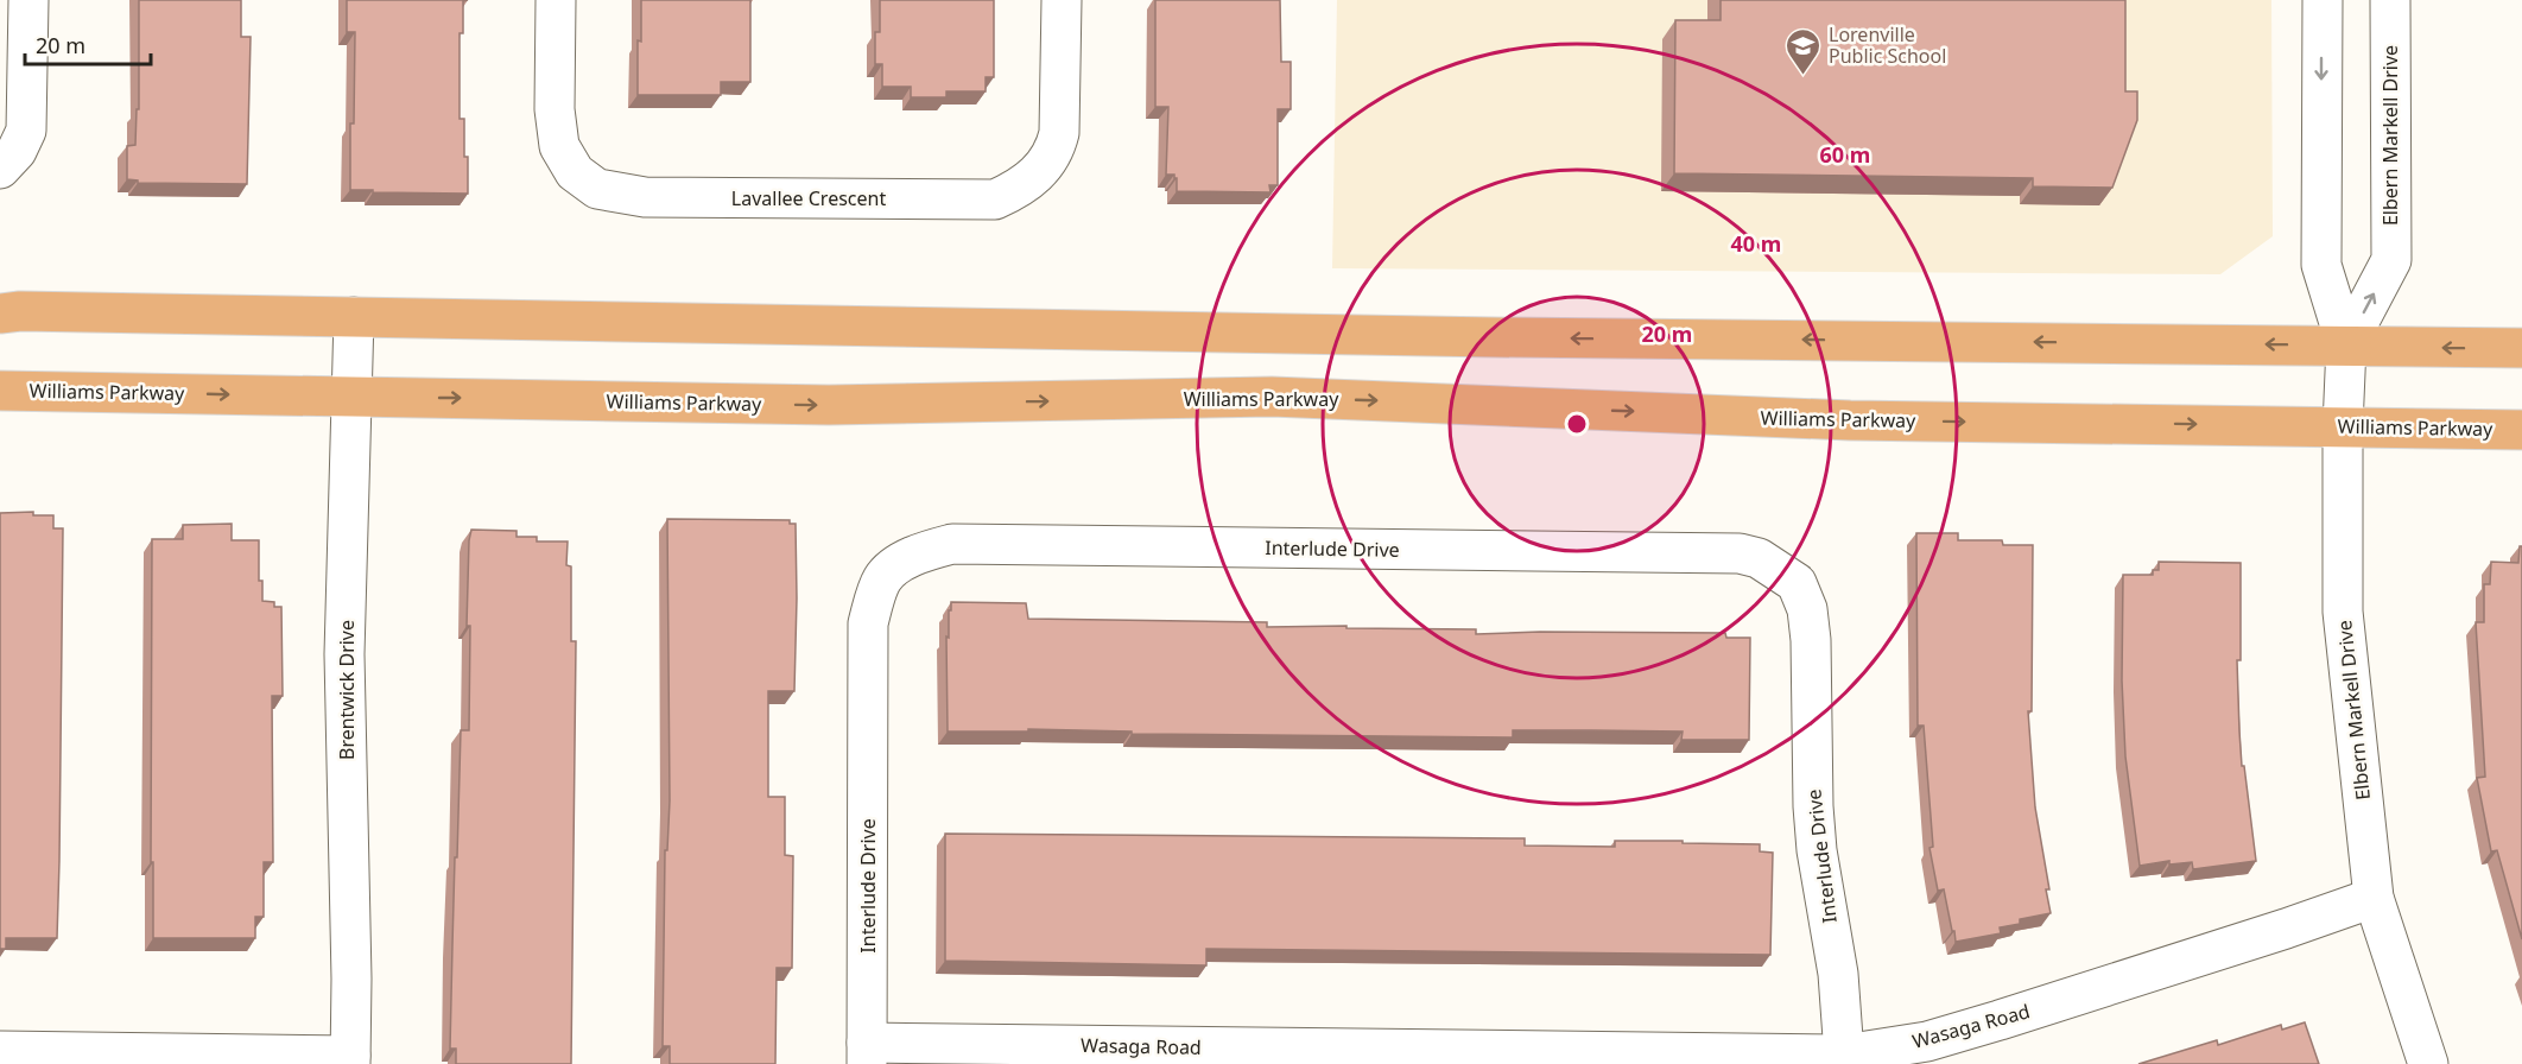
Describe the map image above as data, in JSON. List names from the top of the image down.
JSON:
{
  "streets": {
    "main road": ["Williams Parkway"],
    "street": [
      "Elbern Markell Drive",
      "Lavallee Crescent",
      "Interlude Drive",
      "Brentwick Drive",
      "Wasaga Road"
    ]
  },
  "crossings": [
    ["Elbern Markell Drive", "Williams Parkway"],
    ["Elbern Markell Drive", "Wasaga Road"],
    ["Williams Parkway", "Brentwick Drive"],
    ["Interlude Drive", "Wasaga Road"]
  ],
  "places": {
    "school or university": ["Lorenville Public School"]
  },
  "scale_bar": "20 m",
  "rings": ["60 m", "40 m", "20 m"]
}
